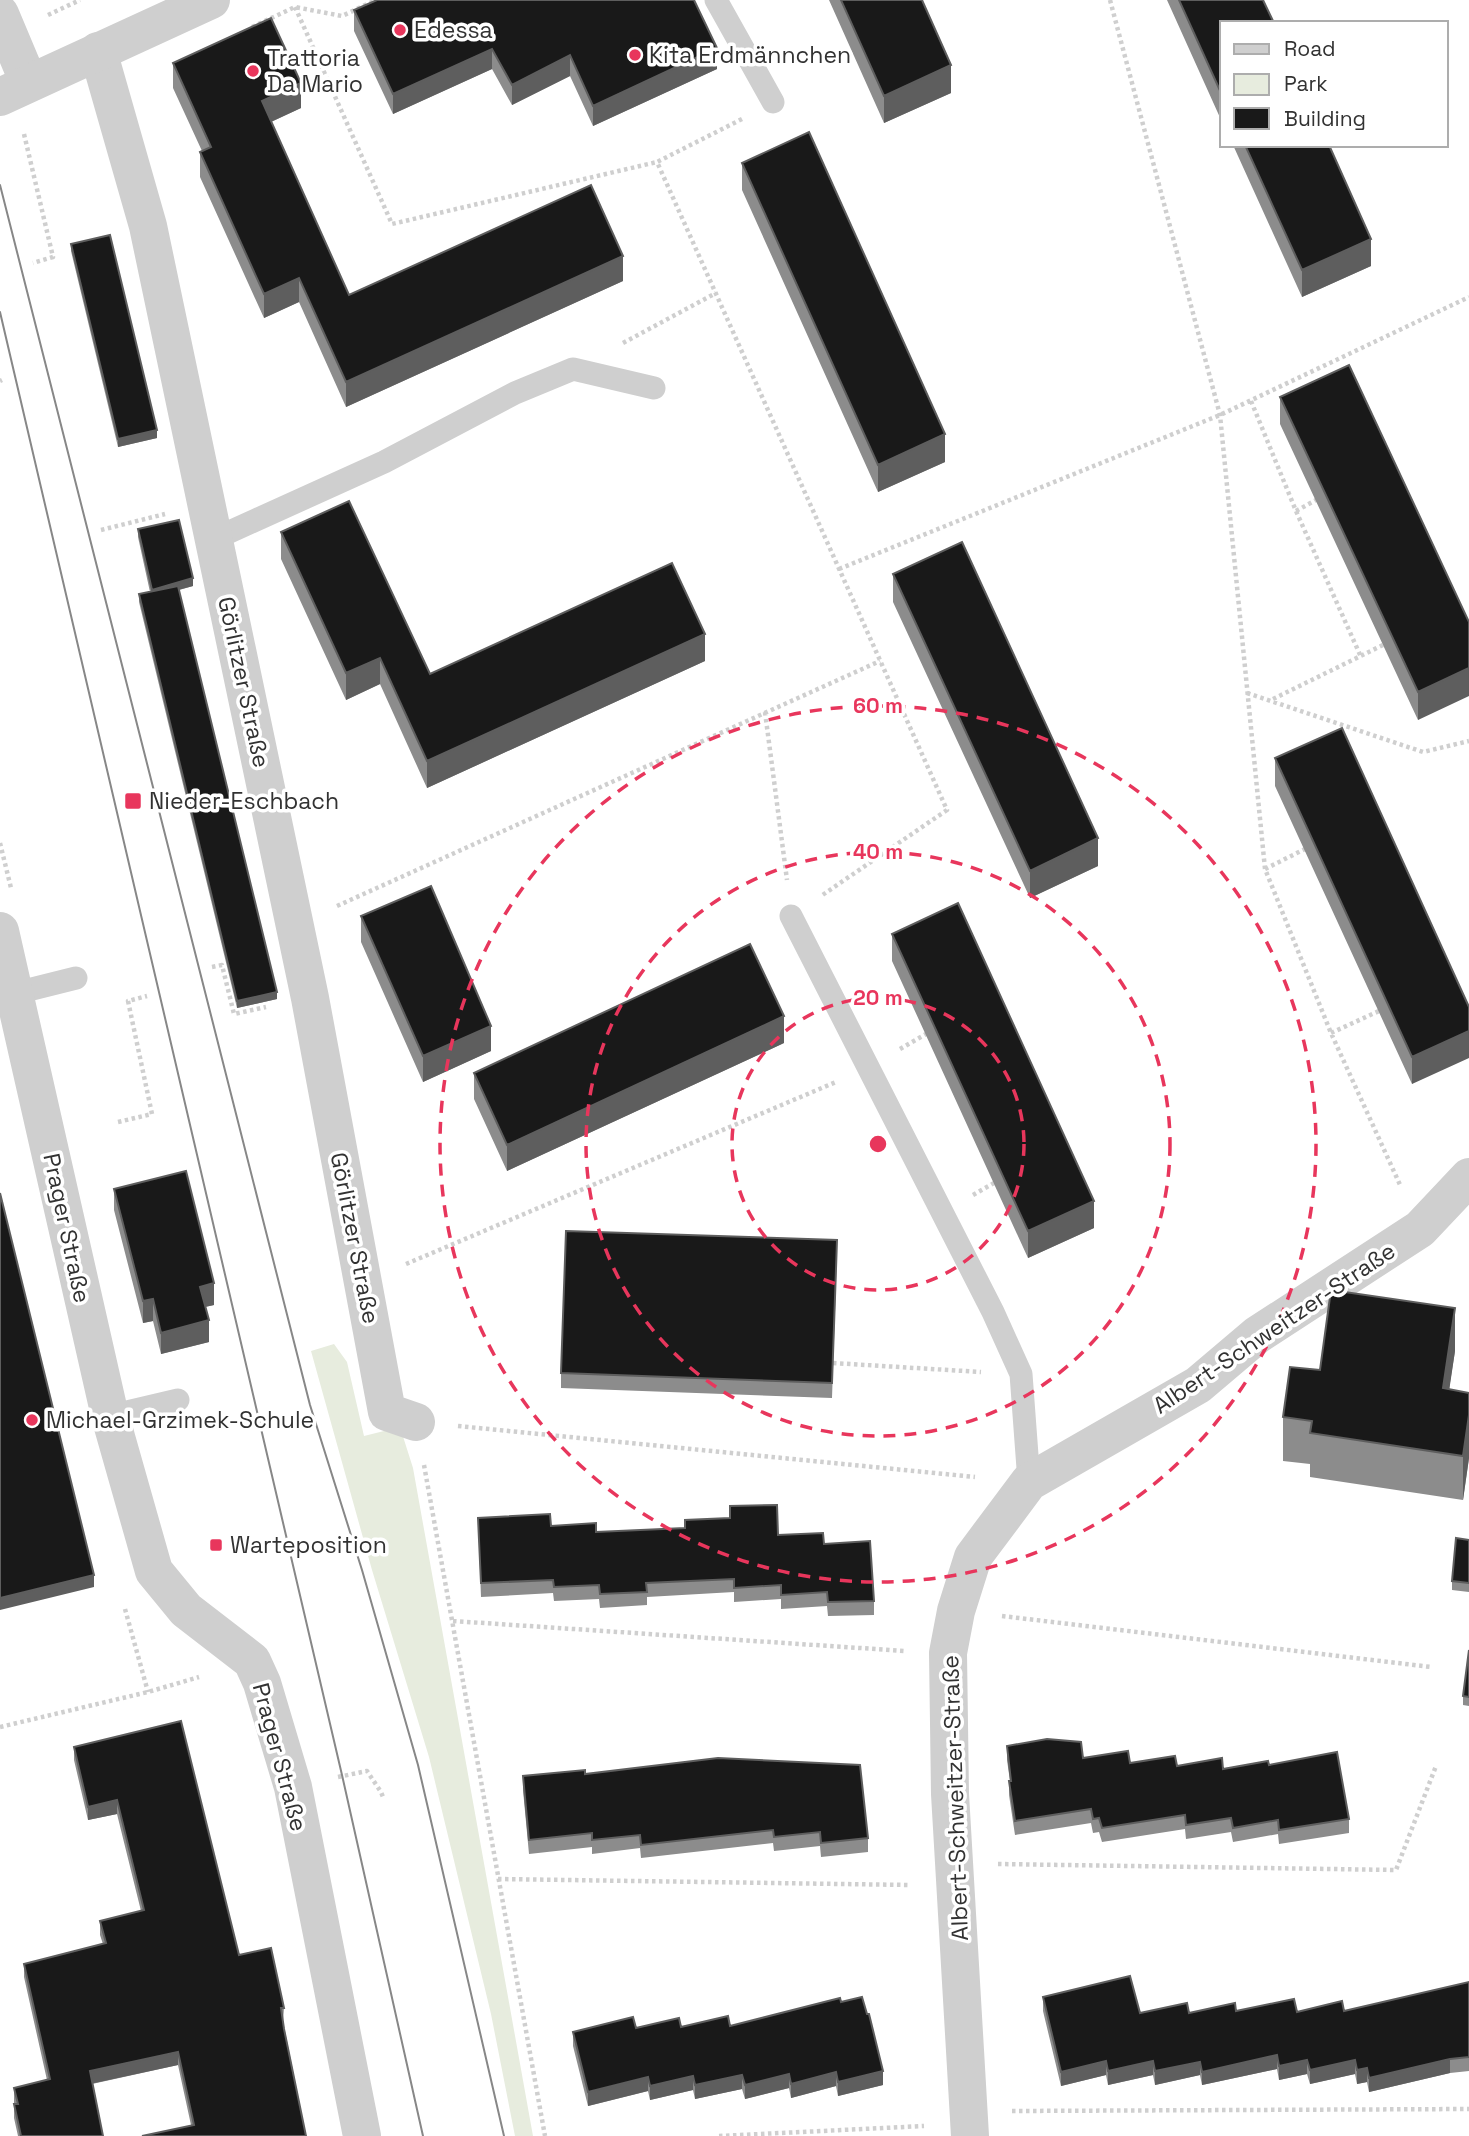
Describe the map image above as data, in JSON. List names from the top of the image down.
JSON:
{
  "streets": {
    "street": ["Görlitzer Straße", "Prager Straße", "Albert-Schweitzer-Straße"]
  },
  "places": {
    "other": [
      "Edessa",
      "Kita Erdmännchen",
      "Trattoria Da Mario",
      "Michael-Grzimek-Schule"
    ],
    "transit": ["Nieder-Eschbach", "Warteposition"]
  },
  "legend": ["Road", "Park", "Building"],
  "rings": ["60 m", "40 m", "20 m"]
}
